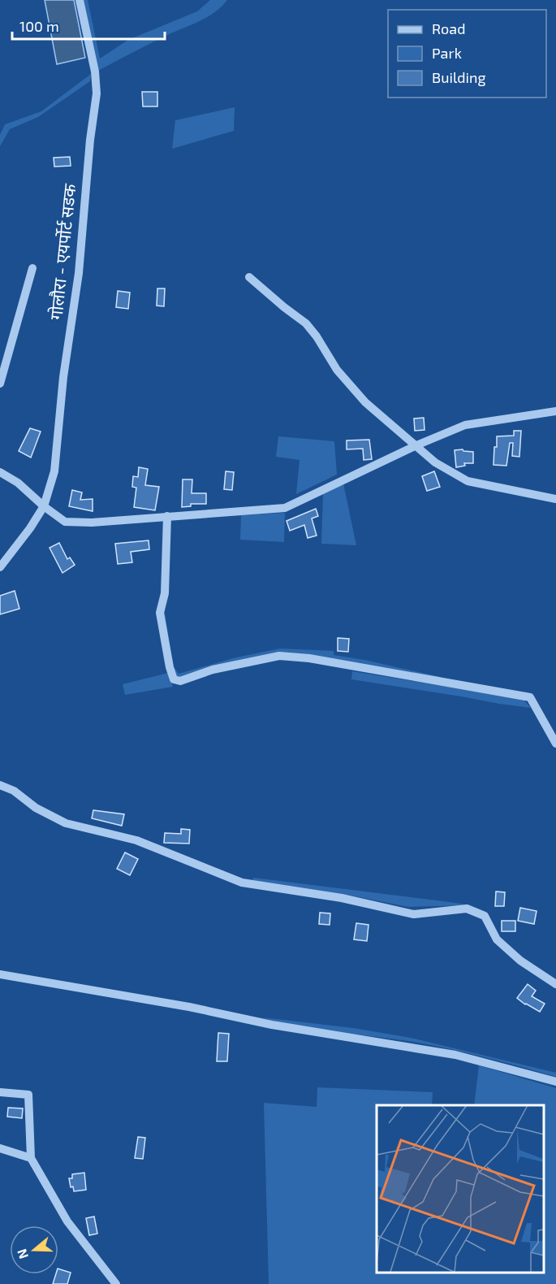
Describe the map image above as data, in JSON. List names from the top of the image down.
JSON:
{
  "streets": {
    "street": ["गोलौरा - एयर्पोर्ट सडक"]
  },
  "legend": ["Road", "Park", "Building"],
  "scale_bar": "100 m",
  "north": "left"
}
